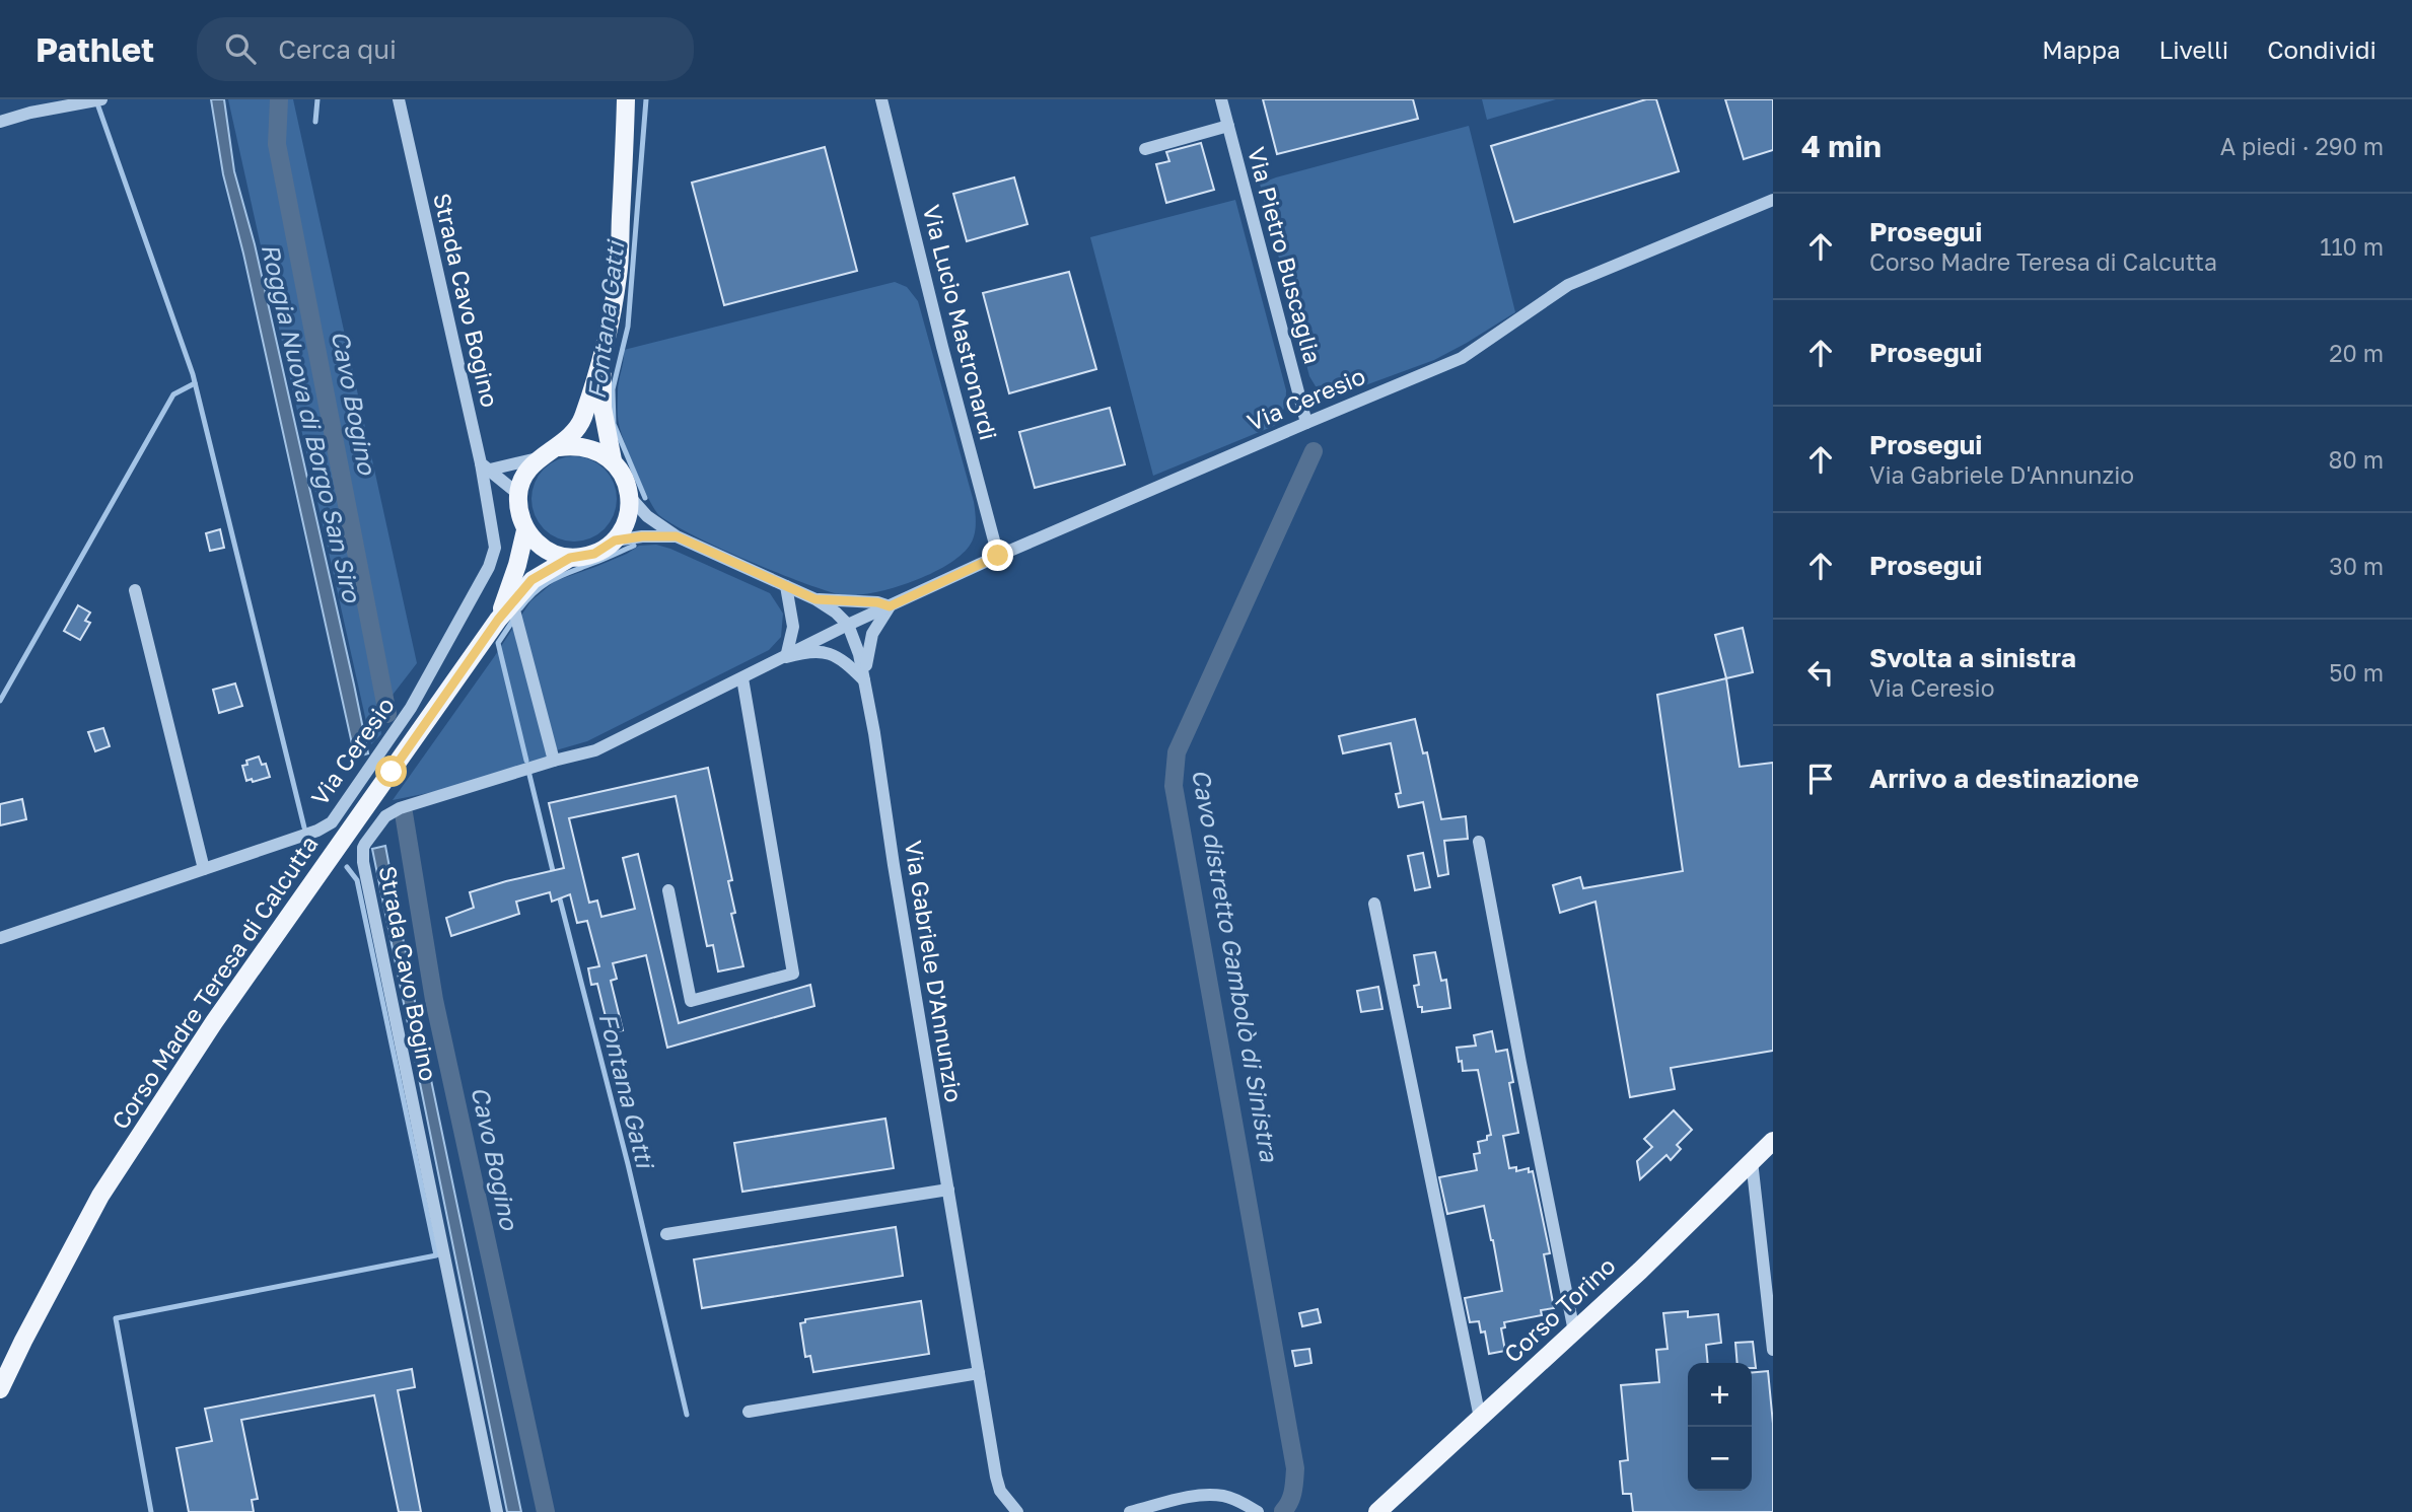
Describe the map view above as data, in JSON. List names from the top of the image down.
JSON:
{
  "streets": {
    "main road": ["Corso Madre Teresa di Calcutta", "Corso Torino"],
    "street": [
      "Via Pietro Buscaglia",
      "Strada Cavo Bogino",
      "Via Lucio Mastronardi",
      "Via Ceresio",
      "Via Gabriele D'Annunzio"
    ]
  },
  "crossings": [
    ["Via Pietro Buscaglia", "Via Ceresio"],
    ["Strada Cavo Bogino", "Via Ceresio"],
    ["Strada Cavo Bogino", "Via Gabriele D'Annunzio"],
    ["Via Lucio Mastronardi", "Via Ceresio"],
    ["Via Ceresio", "Via Gabriele D'Annunzio"]
  ],
  "water": [
    "Fontana Gatti",
    "Cavo Bogino",
    "Roggia Nuova di Borgo San Siro",
    "Cavo distretto Gambolò di Sinistra"
  ],
  "page": {
    "header": "Pathlet",
    "search": "Cerca qui",
    "nav": ["Mappa", "Livelli", "Condividi"],
    "heading": ["4 min", "A piedi · 290 m"],
    "list": [
      ["Prosegui", "Corso Madre Teresa di Calcutta", "110 m"],
      ["Prosegui", "20 m"],
      ["Prosegui", "Via Gabriele D'Annunzio", "80 m"],
      ["Prosegui", "30 m"],
      ["Svolta a sinistra", "Via Ceresio", "50 m"],
      "Arrivo a destinazione"
    ],
    "map_buttons": ["+", "−"]
  }
}
